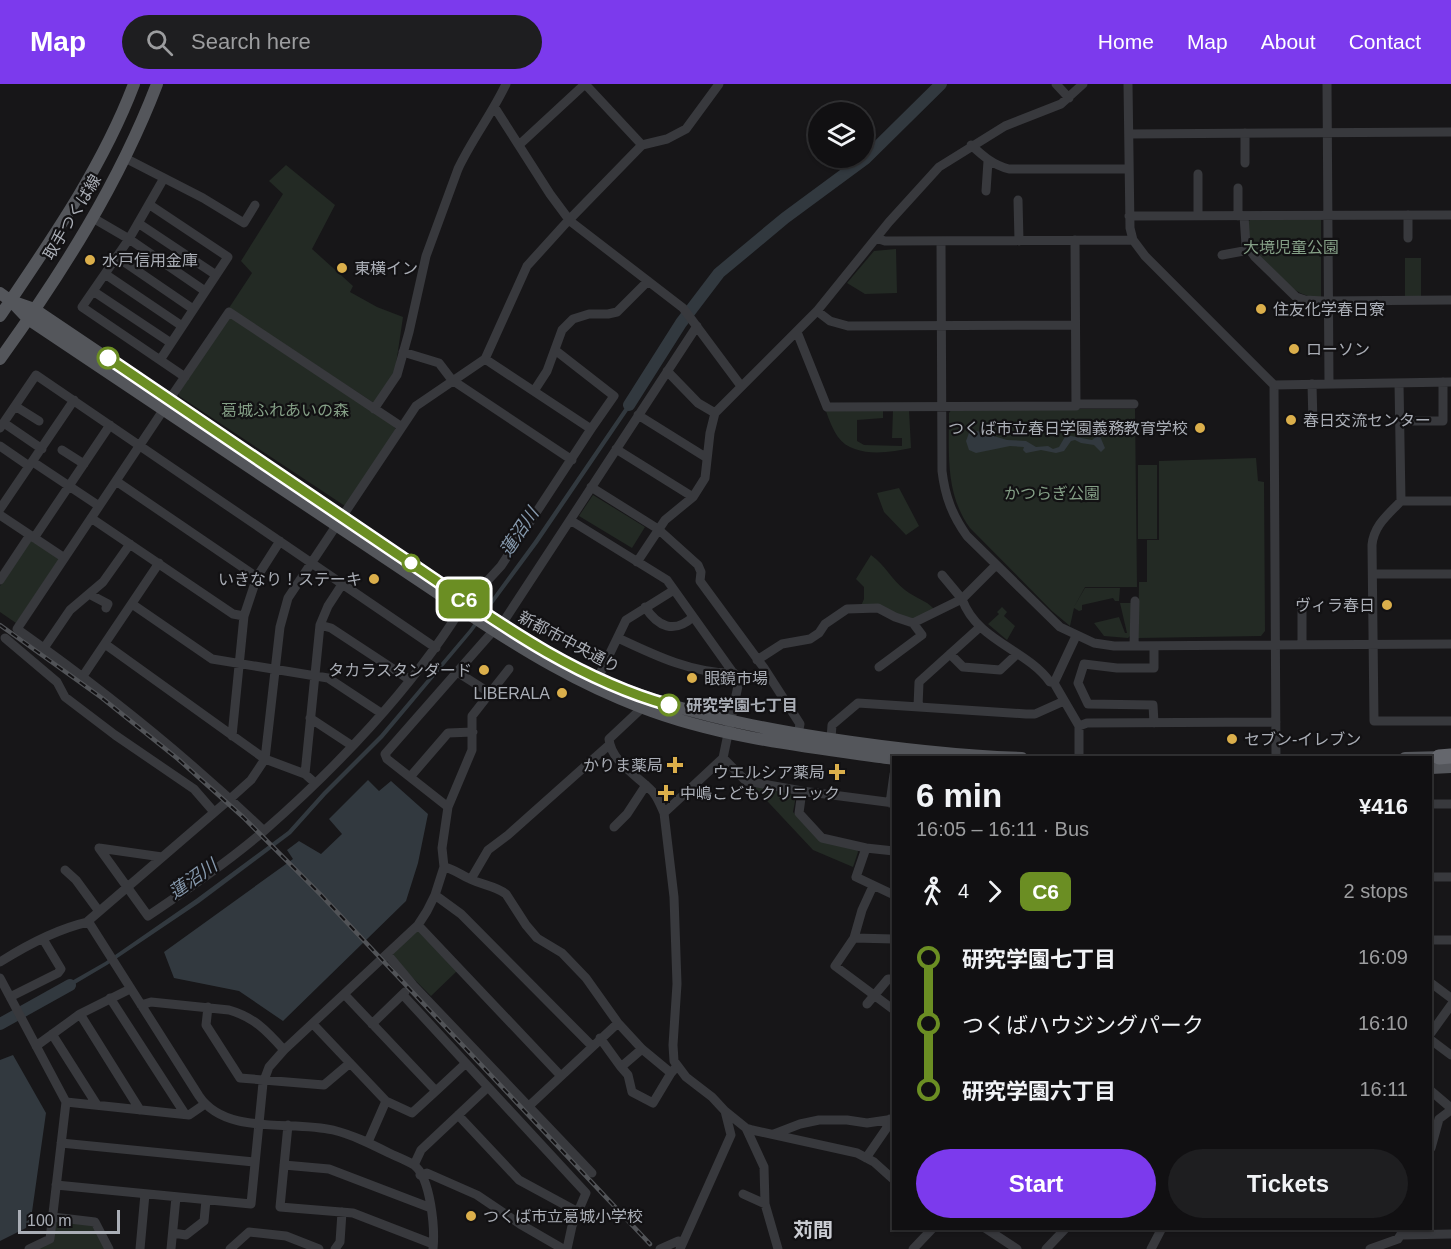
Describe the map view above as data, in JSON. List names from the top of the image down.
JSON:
{
  "streets": {
    "main road": ["取手つくば線", "新都市中央通り"]
  },
  "crossings": [
    ["取手つくば線", "新都市中央通り"]
  ],
  "districts": ["苅間"],
  "water": ["蓮沼川"],
  "parks": ["大境児童公園", "葛城ふれあいの森", "かつらぎ公園"],
  "places": {
    "other": [
      "水戸信用金庫",
      "東横イン",
      "住友化学春日寮",
      "ローソン",
      "春日交流センター",
      "つくば市立春日学園義務教育学校",
      "いきなり！ステーキ",
      "ヴィラ春日",
      "タカラスタンダード",
      "眼鏡市場",
      "LIBERALA",
      "研究学園七丁目",
      "セブン-イレブン",
      "つくば市立葛城小学校"
    ],
    "health": ["かりま薬局", "ウエルシア薬局", "中嶋こどもクリニック"]
  },
  "lines": ["bus line C6"],
  "scale_bar": "100 m",
  "page": {
    "header": "Map",
    "search": "Search here",
    "nav": [
      "Home",
      "Map",
      "About",
      "Contact"
    ],
    "on_map": "C6",
    "heading": ["6 min", "16:05 – 16:11 · Bus", "¥416"],
    "legs": ["4", "C6", "2 stops"],
    "list": [
      {
        "name": "研究学園七丁目",
        "value": "16:09"
      },
      {
        "name": "つくばハウジングパーク",
        "value": "16:10"
      },
      {
        "name": "研究学園六丁目",
        "value": "16:11"
      }
    ],
    "buttons": ["Start", "Tickets"],
    "scale": "100 m"
  }
}
